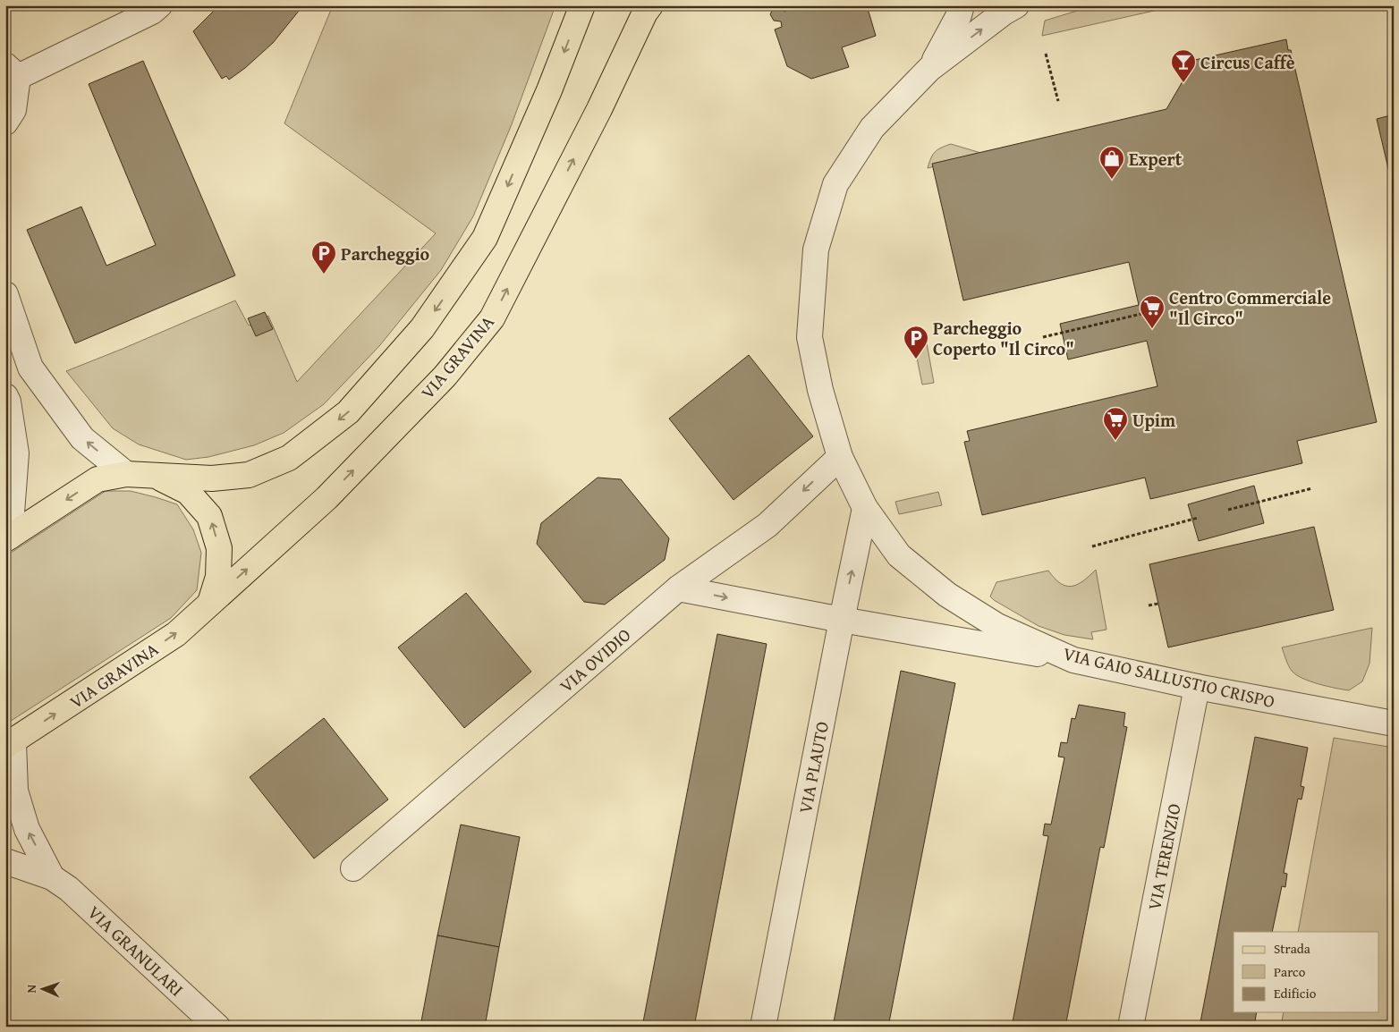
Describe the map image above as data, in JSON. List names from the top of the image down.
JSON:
{
  "streets": {
    "main road": ["VIA GRAVINA"],
    "street": [
      "VIA OVIDIO",
      "VIA GAIO SALLUSTIO CRISPO",
      "VIA PLAUTO",
      "VIA TERENZIO",
      "VIA GRANULARI"
    ]
  },
  "crossings": [
    ["VIA GRAVINA", "VIA GRANULARI"],
    ["VIA OVIDIO", "VIA GAIO SALLUSTIO CRISPO"],
    ["VIA GAIO SALLUSTIO CRISPO", "VIA PLAUTO"],
    ["VIA GAIO SALLUSTIO CRISPO", "VIA TERENZIO"]
  ],
  "places": {
    "bar": ["Circus Caffè"],
    "shop": ["Expert"],
    "parking": ["Parcheggio", "Parcheggio Coperto \"Il Circo\""],
    "supermarket": ["Centro Commerciale \"Il Circo\"", "Upim"]
  },
  "legend": ["Strada", "Parco", "Edificio"],
  "north": "left"
}
